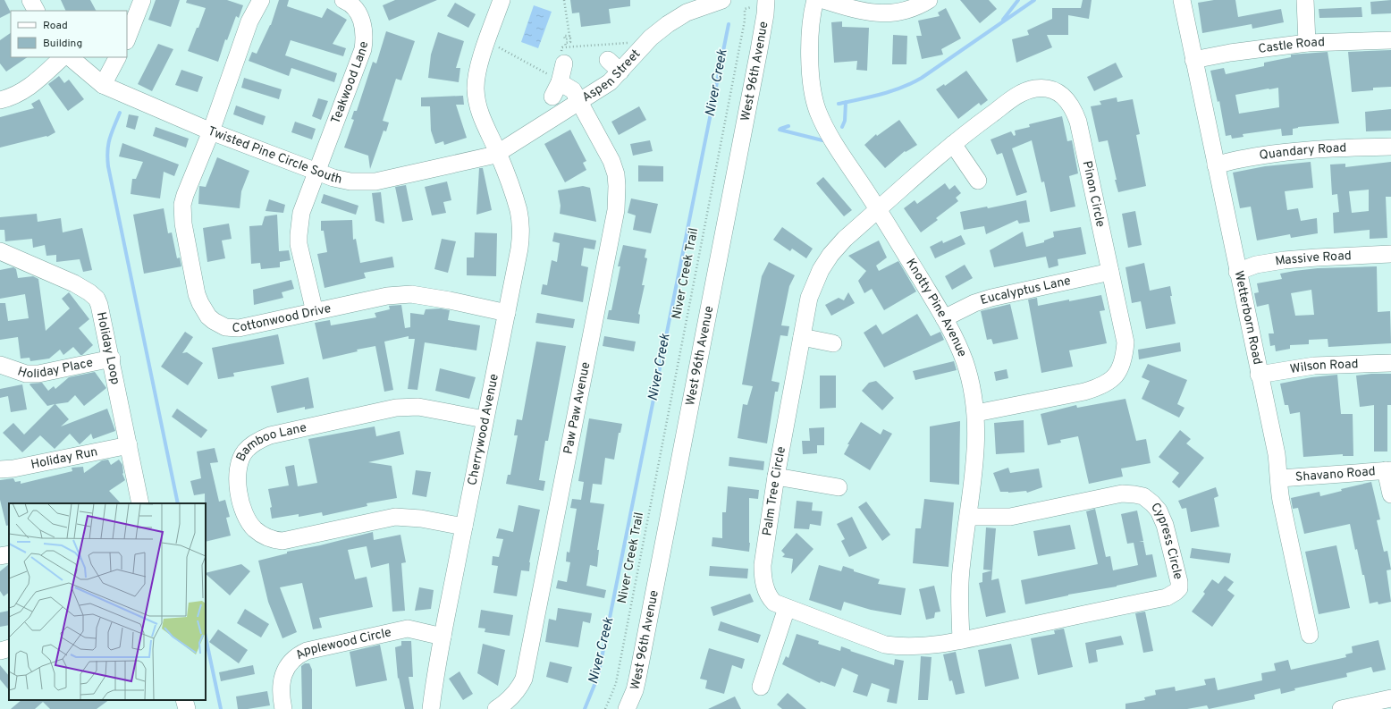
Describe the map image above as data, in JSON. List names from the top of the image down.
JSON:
{
  "streets": {
    "street": [
      "Castle Road",
      "West 96th Avenue",
      "Aspen Street",
      "Teakwood Lane",
      "Quandary Road",
      "Twisted Pine Circle South",
      "Pinon Circle",
      "Massive Road",
      "Eucalyptus Lane",
      "Knotty Pine Avenue",
      "Cottonwood Drive",
      "Wetterborn Road",
      "Holiday Loop",
      "Holiday Place",
      "Wilson Road",
      "Paw Paw Avenue",
      "Cherrywood Avenue",
      "Bamboo Lane",
      "Holiday Run",
      "Shavano Road",
      "Palm Tree Circle",
      "Cypress Circle",
      "Applewood Circle"
    ],
    "path": ["Niver Creek Trail"]
  },
  "crossings": [
    ["Castle Road", "Wetterborn Road"],
    ["Aspen Street", "Twisted Pine Circle South"],
    ["Aspen Street", "Paw Paw Avenue"],
    ["Aspen Street", "Cherrywood Avenue"],
    ["Teakwood Lane", "Twisted Pine Circle South"],
    ["Teakwood Lane", "Cottonwood Drive"],
    ["Quandary Road", "Wetterborn Road"],
    ["Twisted Pine Circle South", "Cottonwood Drive"],
    ["Twisted Pine Circle South", "Cherrywood Avenue"],
    ["Pinon Circle", "Eucalyptus Lane"],
    ["Pinon Circle", "Knotty Pine Avenue"],
    ["Pinon Circle", "Palm Tree Circle"],
    ["Massive Road", "Wetterborn Road"],
    ["Eucalyptus Lane", "Knotty Pine Avenue"],
    ["Knotty Pine Avenue", "Palm Tree Circle"],
    ["Knotty Pine Avenue", "Cypress Circle"],
    ["Cottonwood Drive", "Cherrywood Avenue"],
    ["Wetterborn Road", "Wilson Road"],
    ["Wetterborn Road", "Shavano Road"],
    ["Holiday Loop", "Holiday Place"],
    ["Holiday Loop", "Holiday Run"],
    ["Cherrywood Avenue", "Bamboo Lane"],
    ["Cherrywood Avenue", "Applewood Circle"],
    ["Palm Tree Circle", "Cypress Circle"]
  ],
  "water": ["Niver Creek"],
  "legend": ["Road", "Building"]
}
